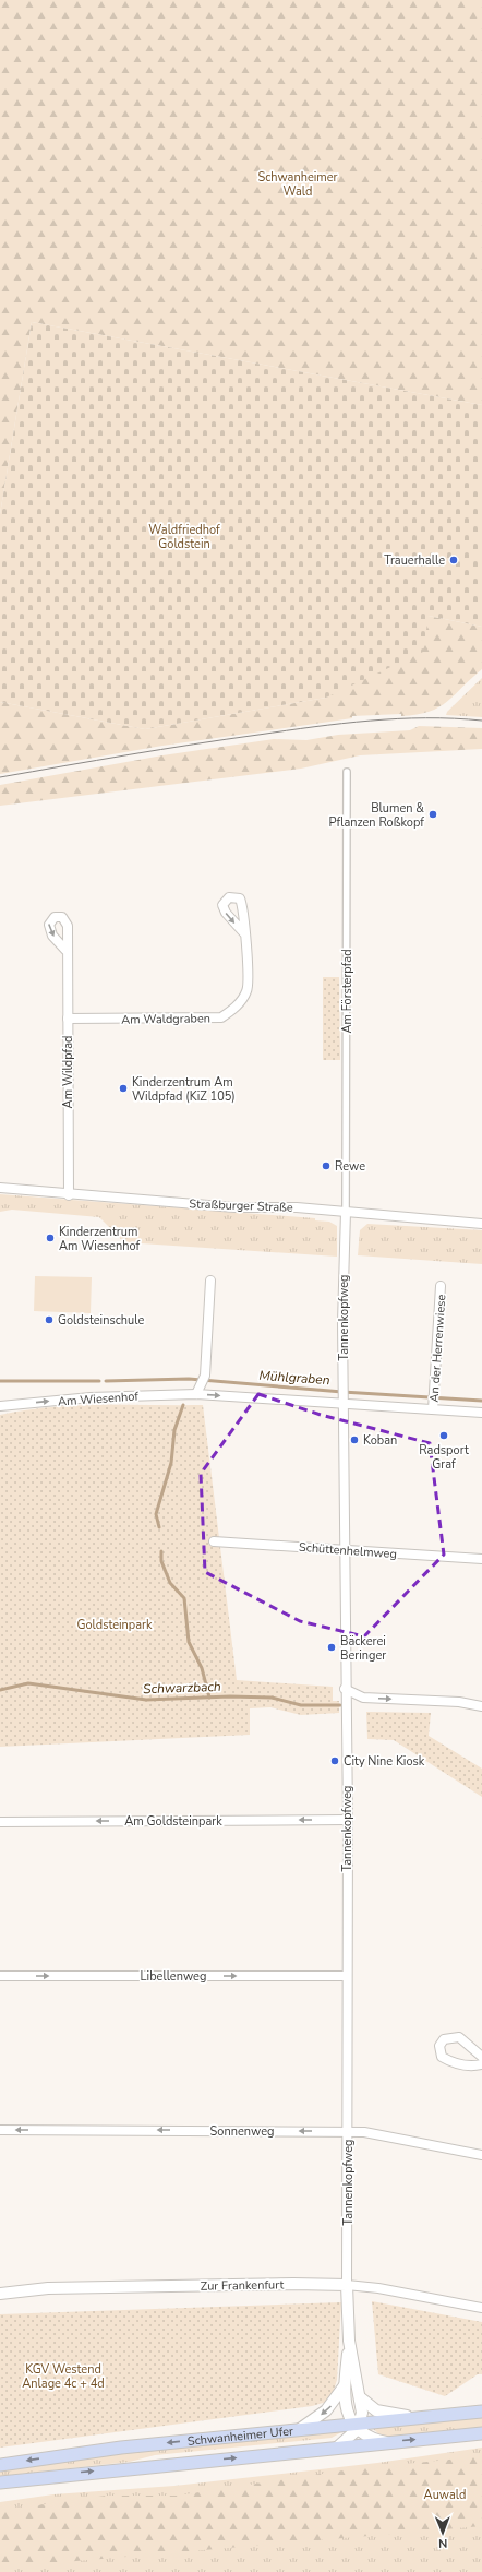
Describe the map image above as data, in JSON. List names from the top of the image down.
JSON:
{
  "streets": {
    "main road": ["Schwanheimer Ufer"],
    "street": [
      "Am Försterpfad",
      "Am Waldgraben",
      "Am Wildpfad",
      "Straßburger Straße",
      "Tannenkopfweg",
      "An der Herrenwiese",
      "Am Wiesenhof",
      "Schüttenhelmweg",
      "Am Goldsteinpark",
      "Libellenweg",
      "Sonnenweg",
      "Zur Frankenfurt"
    ]
  },
  "crossings": [
    ["Am Försterpfad", "Straßburger Straße"],
    ["Am Försterpfad", "Tannenkopfweg"],
    ["Am Waldgraben", "Am Wildpfad"],
    ["Am Wildpfad", "Straßburger Straße"],
    ["Straßburger Straße", "Tannenkopfweg"],
    ["Tannenkopfweg", "An der Herrenwiese"],
    ["Tannenkopfweg", "Am Wiesenhof"],
    ["Tannenkopfweg", "Schüttenhelmweg"],
    ["Tannenkopfweg", "Am Goldsteinpark"],
    ["Tannenkopfweg", "Libellenweg"],
    ["Tannenkopfweg", "Sonnenweg"],
    ["Tannenkopfweg", "Zur Frankenfurt"],
    ["Tannenkopfweg", "Schwanheimer Ufer"],
    ["An der Herrenwiese", "Am Wiesenhof"]
  ],
  "one_way": [
    "Am Wiesenhof",
    "Am Goldsteinpark",
    "Libellenweg",
    "Sonnenweg"
  ],
  "water": ["Mühlgraben", "Schwarzbach"],
  "parks": [
    "Schwanheimer Wald",
    "Waldfriedhof Goldstein",
    "Goldsteinpark",
    "KGV Westend Anlage 4c + 4d",
    "Auwald"
  ],
  "places": [
    "Trauerhalle",
    "Blumen & Pflanzen Roßkopf",
    "Kinderzentrum Am Wildpfad (KiZ 105)",
    "Rewe",
    "Kinderzentrum Am Wiesenhof",
    "Goldsteinschule",
    "Radsport Graf",
    "Koban",
    "Bäckerei Beringer",
    "City Nine Kiosk"
  ],
  "north": "bottom"
}
